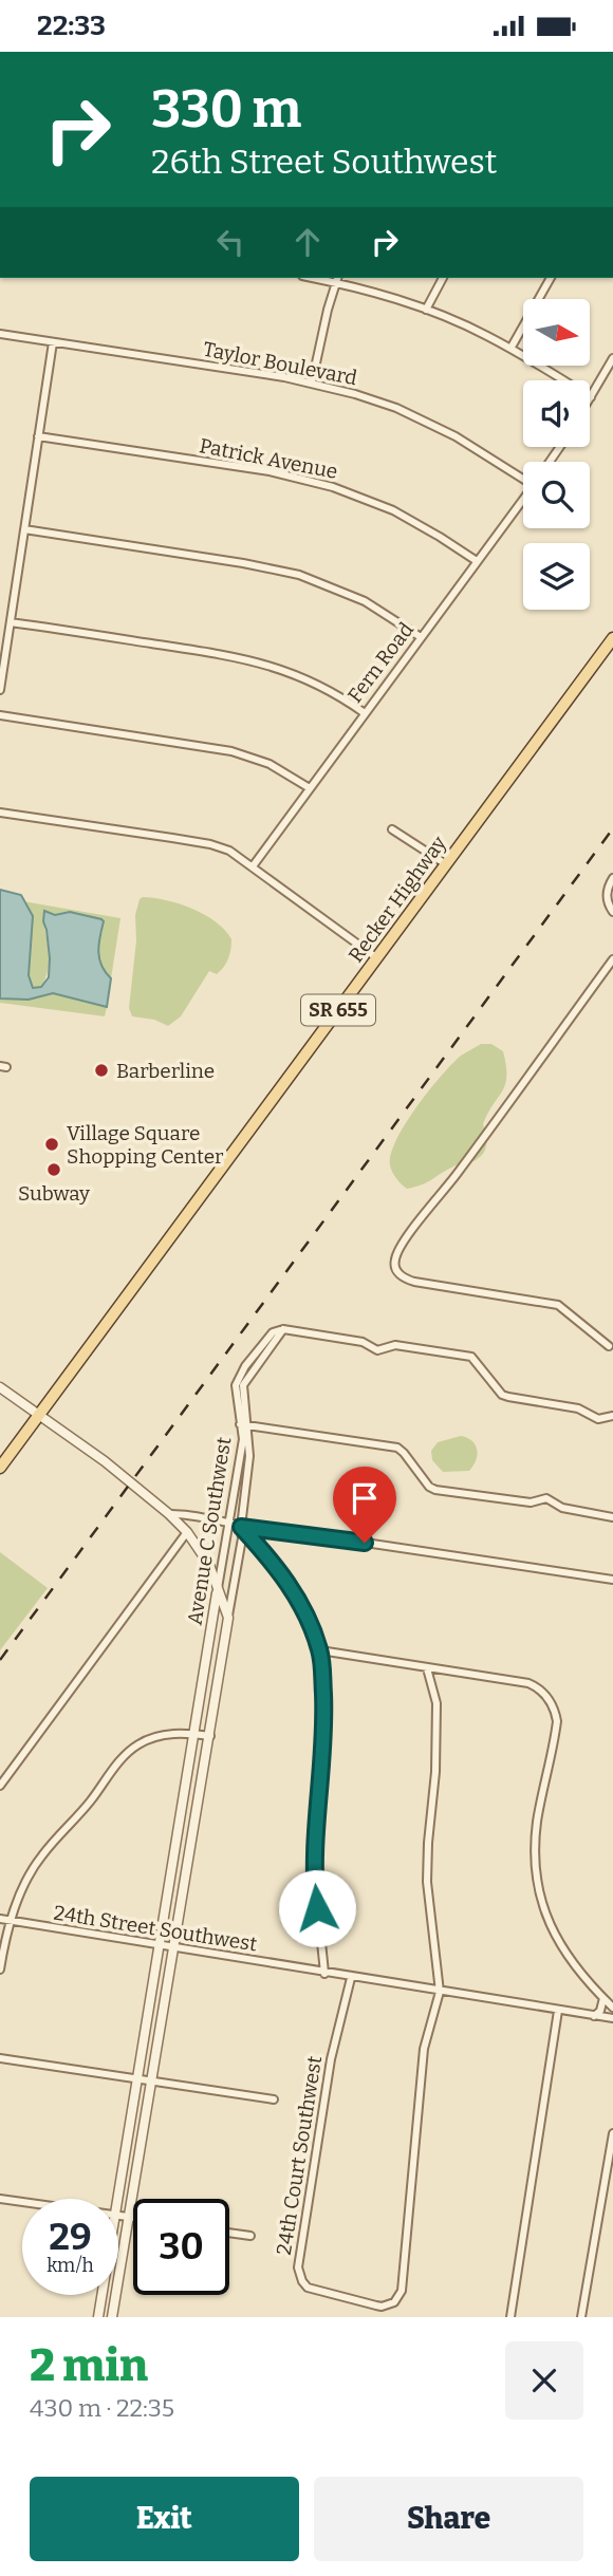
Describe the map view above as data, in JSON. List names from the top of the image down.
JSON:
{
  "streets": {
    "main road": ["Recker Highway", "SR 655"],
    "street": [
      "Taylor Boulevard",
      "Patrick Avenue",
      "Fern Road",
      "Avenue C Southwest",
      "24th Street Southwest",
      "24th Court Southwest"
    ]
  },
  "crossings": [
    ["Patrick Avenue", "Fern Road"],
    ["Avenue C Southwest", "24th Street Southwest"],
    ["24th Street Southwest", "24th Court Southwest"]
  ],
  "places": ["Barberline", "Village Square Shopping Center", "Subway"],
  "north": "right",
  "page": {
    "status": "22:33",
    "turn": ["330 m", "26th Street Southwest"],
    "speed": "29 km/h",
    "limit": "30",
    "heading": ["2 min", "430 m · 22:35"],
    "buttons": ["Exit", "Share"]
  }
}
